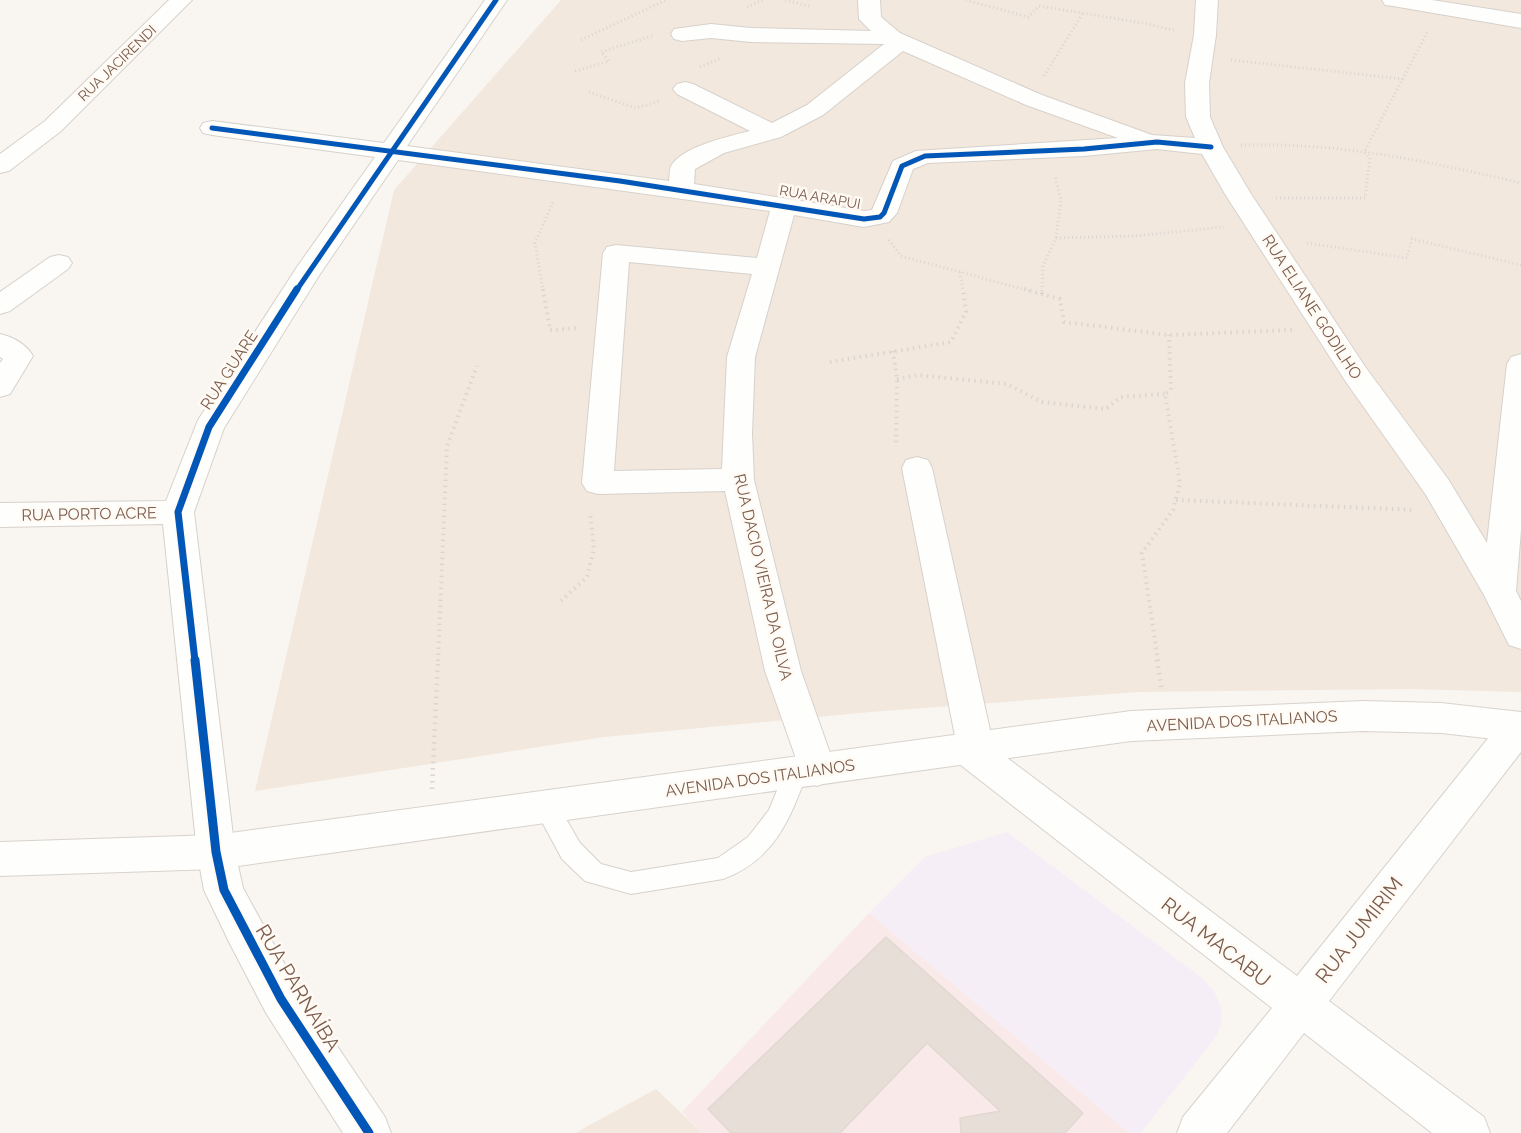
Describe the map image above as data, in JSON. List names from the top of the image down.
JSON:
{
  "streets": {
    "street": [
      "RUA JACIRENDI",
      "RUA ARAPUI",
      "RUA ELIANE GODILHO",
      "RUA GUARE",
      "RUA PORTO ACRE",
      "RUA DACIO VIEIRA DA OILVA",
      "AVENIDA DOS ITALIANOS",
      "RUA JUMIRIM",
      "RUA MACABU",
      "RUA PARNAÍBA"
    ]
  },
  "crossings": [
    ["RUA ARAPUI", "RUA ELIANE GODILHO"],
    ["RUA ARAPUI", "RUA GUARE"],
    ["RUA ARAPUI", "RUA DACIO VIEIRA DA OILVA"],
    ["RUA GUARE", "RUA PORTO ACRE"],
    ["RUA GUARE", "AVENIDA DOS ITALIANOS"],
    ["RUA GUARE", "RUA PARNAÍBA"],
    ["RUA DACIO VIEIRA DA OILVA", "AVENIDA DOS ITALIANOS"],
    ["AVENIDA DOS ITALIANOS", "RUA JUMIRIM"],
    ["AVENIDA DOS ITALIANOS", "RUA MACABU"],
    ["AVENIDA DOS ITALIANOS", "RUA PARNAÍBA"],
    ["RUA JUMIRIM", "RUA MACABU"]
  ]
}
